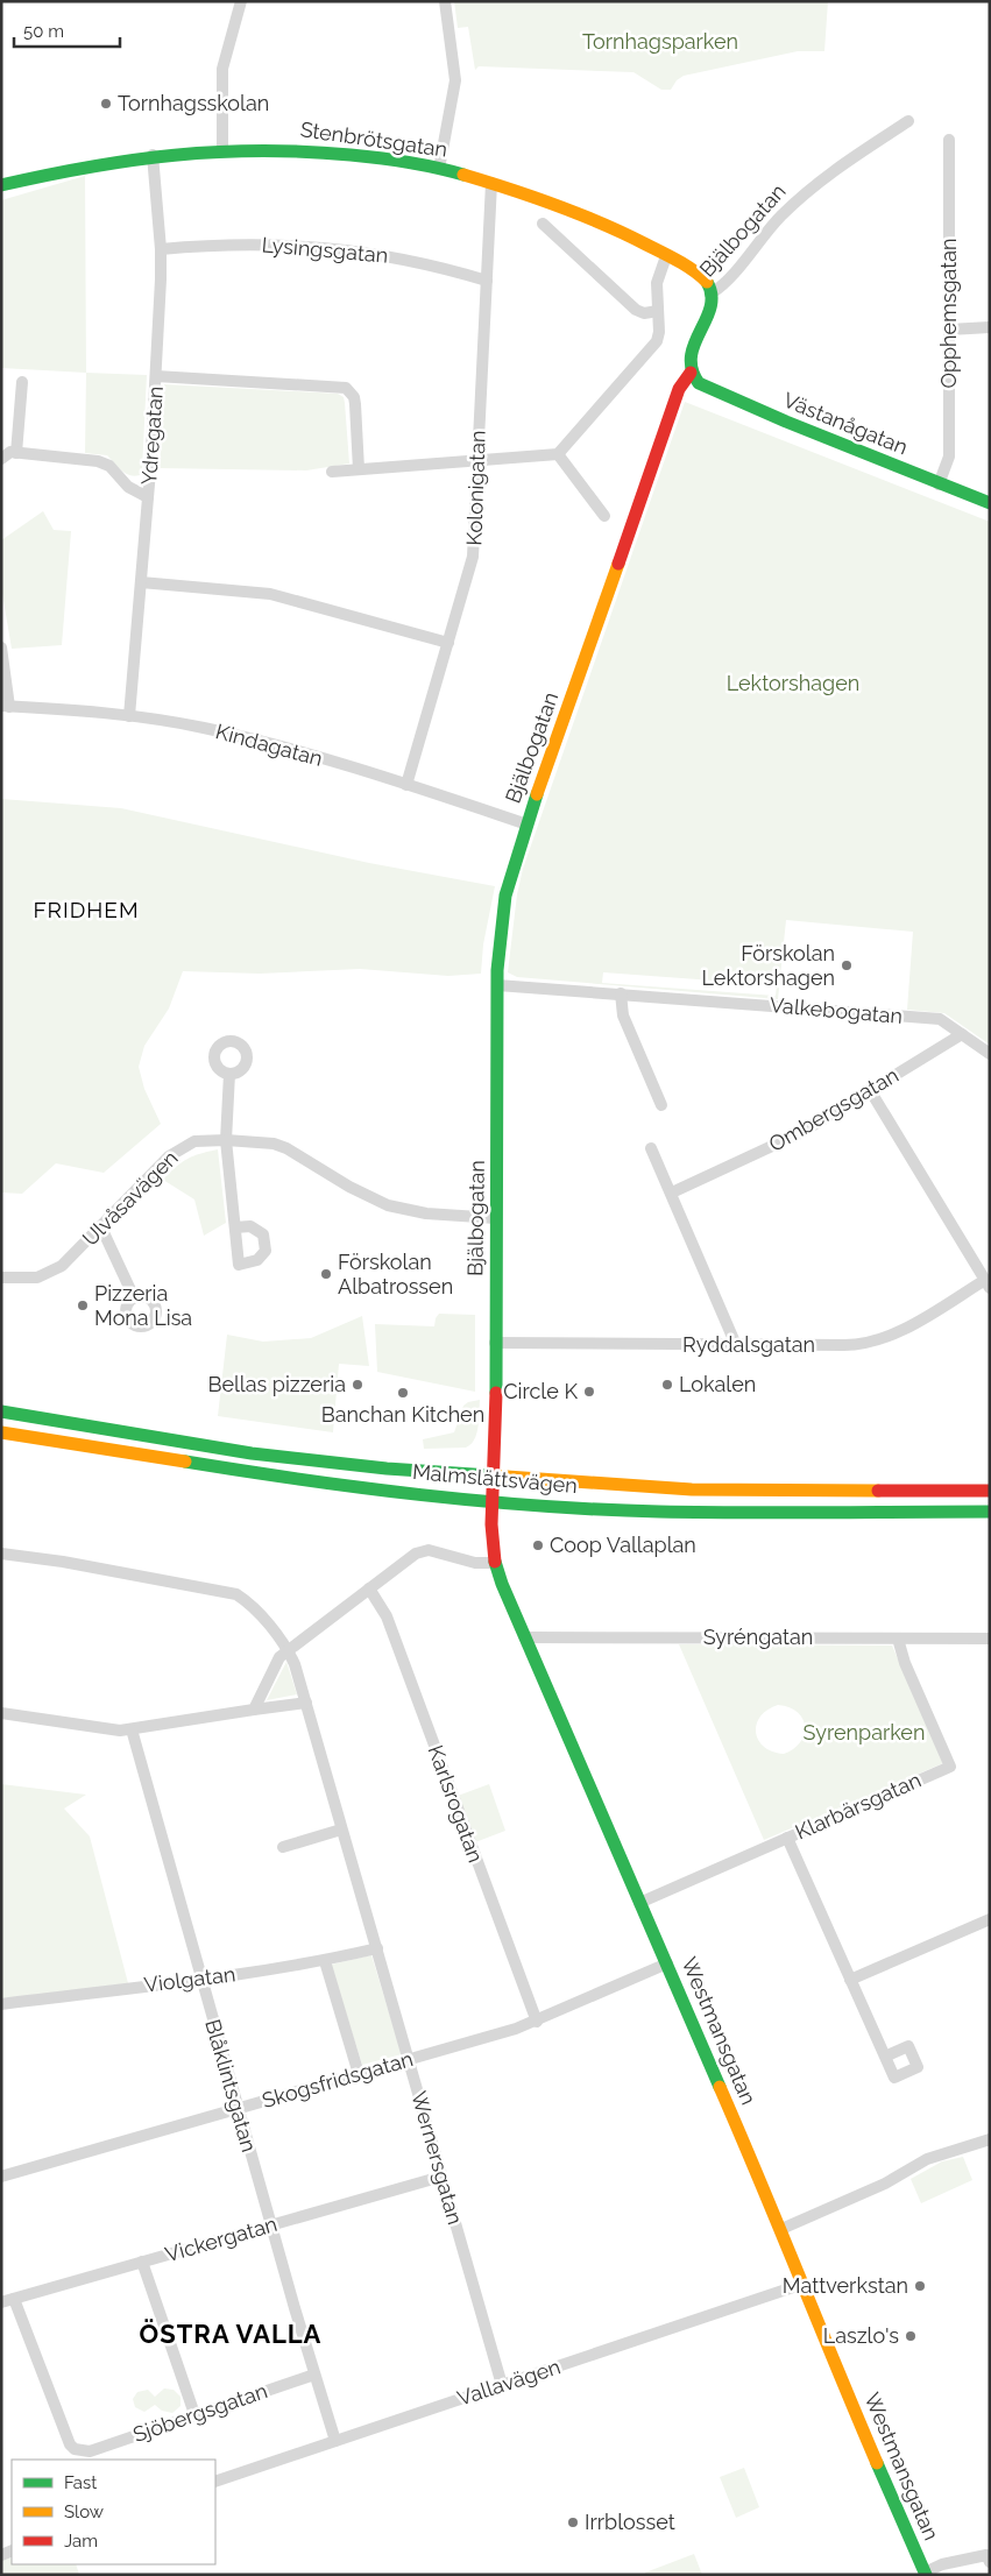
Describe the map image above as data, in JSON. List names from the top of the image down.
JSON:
{
  "streets": {
    "street": [
      "Stenbrötsgatan",
      "Bjälbogatan",
      "Lysingsgatan",
      "Opphemsgatan",
      "Västanågatan",
      "Ydregatan",
      "Kolonigatan",
      "Kindagatan",
      "Valkebogatan",
      "Ombergsgatan",
      "Ulvåsavägen",
      "Ryddalsgatan",
      "Malmslättsvägen",
      "Syréngatan",
      "Karlsrogatan",
      "Klarbärsgatan",
      "Violgatan",
      "Westmansgatan",
      "Skogsfridsgatan",
      "Blåklintsgatan",
      "Wernersgatan",
      "Vickergatan",
      "Vallavägen",
      "Sjöbergsgatan"
    ]
  },
  "crossings": [
    ["Stenbrötsgatan", "Bjälbogatan"],
    ["Stenbrötsgatan", "Ydregatan"],
    ["Stenbrötsgatan", "Kolonigatan"],
    ["Bjälbogatan", "Västanågatan"],
    ["Bjälbogatan", "Kindagatan"],
    ["Bjälbogatan", "Valkebogatan"],
    ["Bjälbogatan", "Ulvåsavägen"],
    ["Bjälbogatan", "Ryddalsgatan"],
    ["Bjälbogatan", "Malmslättsvägen"],
    ["Bjälbogatan", "Westmansgatan"],
    ["Lysingsgatan", "Ydregatan"],
    ["Lysingsgatan", "Kolonigatan"],
    ["Opphemsgatan", "Västanågatan"],
    ["Ydregatan", "Kindagatan"],
    ["Kolonigatan", "Kindagatan"],
    ["Valkebogatan", "Ombergsgatan"],
    ["Malmslättsvägen", "Westmansgatan"],
    ["Syréngatan", "Klarbärsgatan"],
    ["Syréngatan", "Westmansgatan"],
    ["Karlsrogatan", "Skogsfridsgatan"],
    ["Klarbärsgatan", "Westmansgatan"],
    ["Violgatan", "Blåklintsgatan"],
    ["Violgatan", "Wernersgatan"],
    ["Westmansgatan", "Skogsfridsgatan"],
    ["Westmansgatan", "Vallavägen"],
    ["Skogsfridsgatan", "Blåklintsgatan"],
    ["Skogsfridsgatan", "Wernersgatan"],
    ["Blåklintsgatan", "Vickergatan"],
    ["Blåklintsgatan", "Vallavägen"],
    ["Blåklintsgatan", "Sjöbergsgatan"],
    ["Wernersgatan", "Vickergatan"],
    ["Wernersgatan", "Vallavägen"],
    ["Vickergatan", "Sjöbergsgatan"]
  ],
  "districts": ["FRIDHEM", "ÖSTRA VALLA"],
  "parks": ["Tornhagsparken", "Lektorshagen", "Syrenparken"],
  "places": [
    "Tornhagsskolan",
    "Förskolan Lektorshagen",
    "Förskolan Albatrossen",
    "Pizzeria Mona Lisa",
    "Bellas pizzeria",
    "Lokalen",
    "Circle K",
    "Banchan Kitchen",
    "Coop Vallaplan",
    "Mattverkstan",
    "Laszlo's",
    "Irrblosset"
  ],
  "legend": ["Fast", "Slow", "Jam"],
  "scale_bar": "50 m"
}
